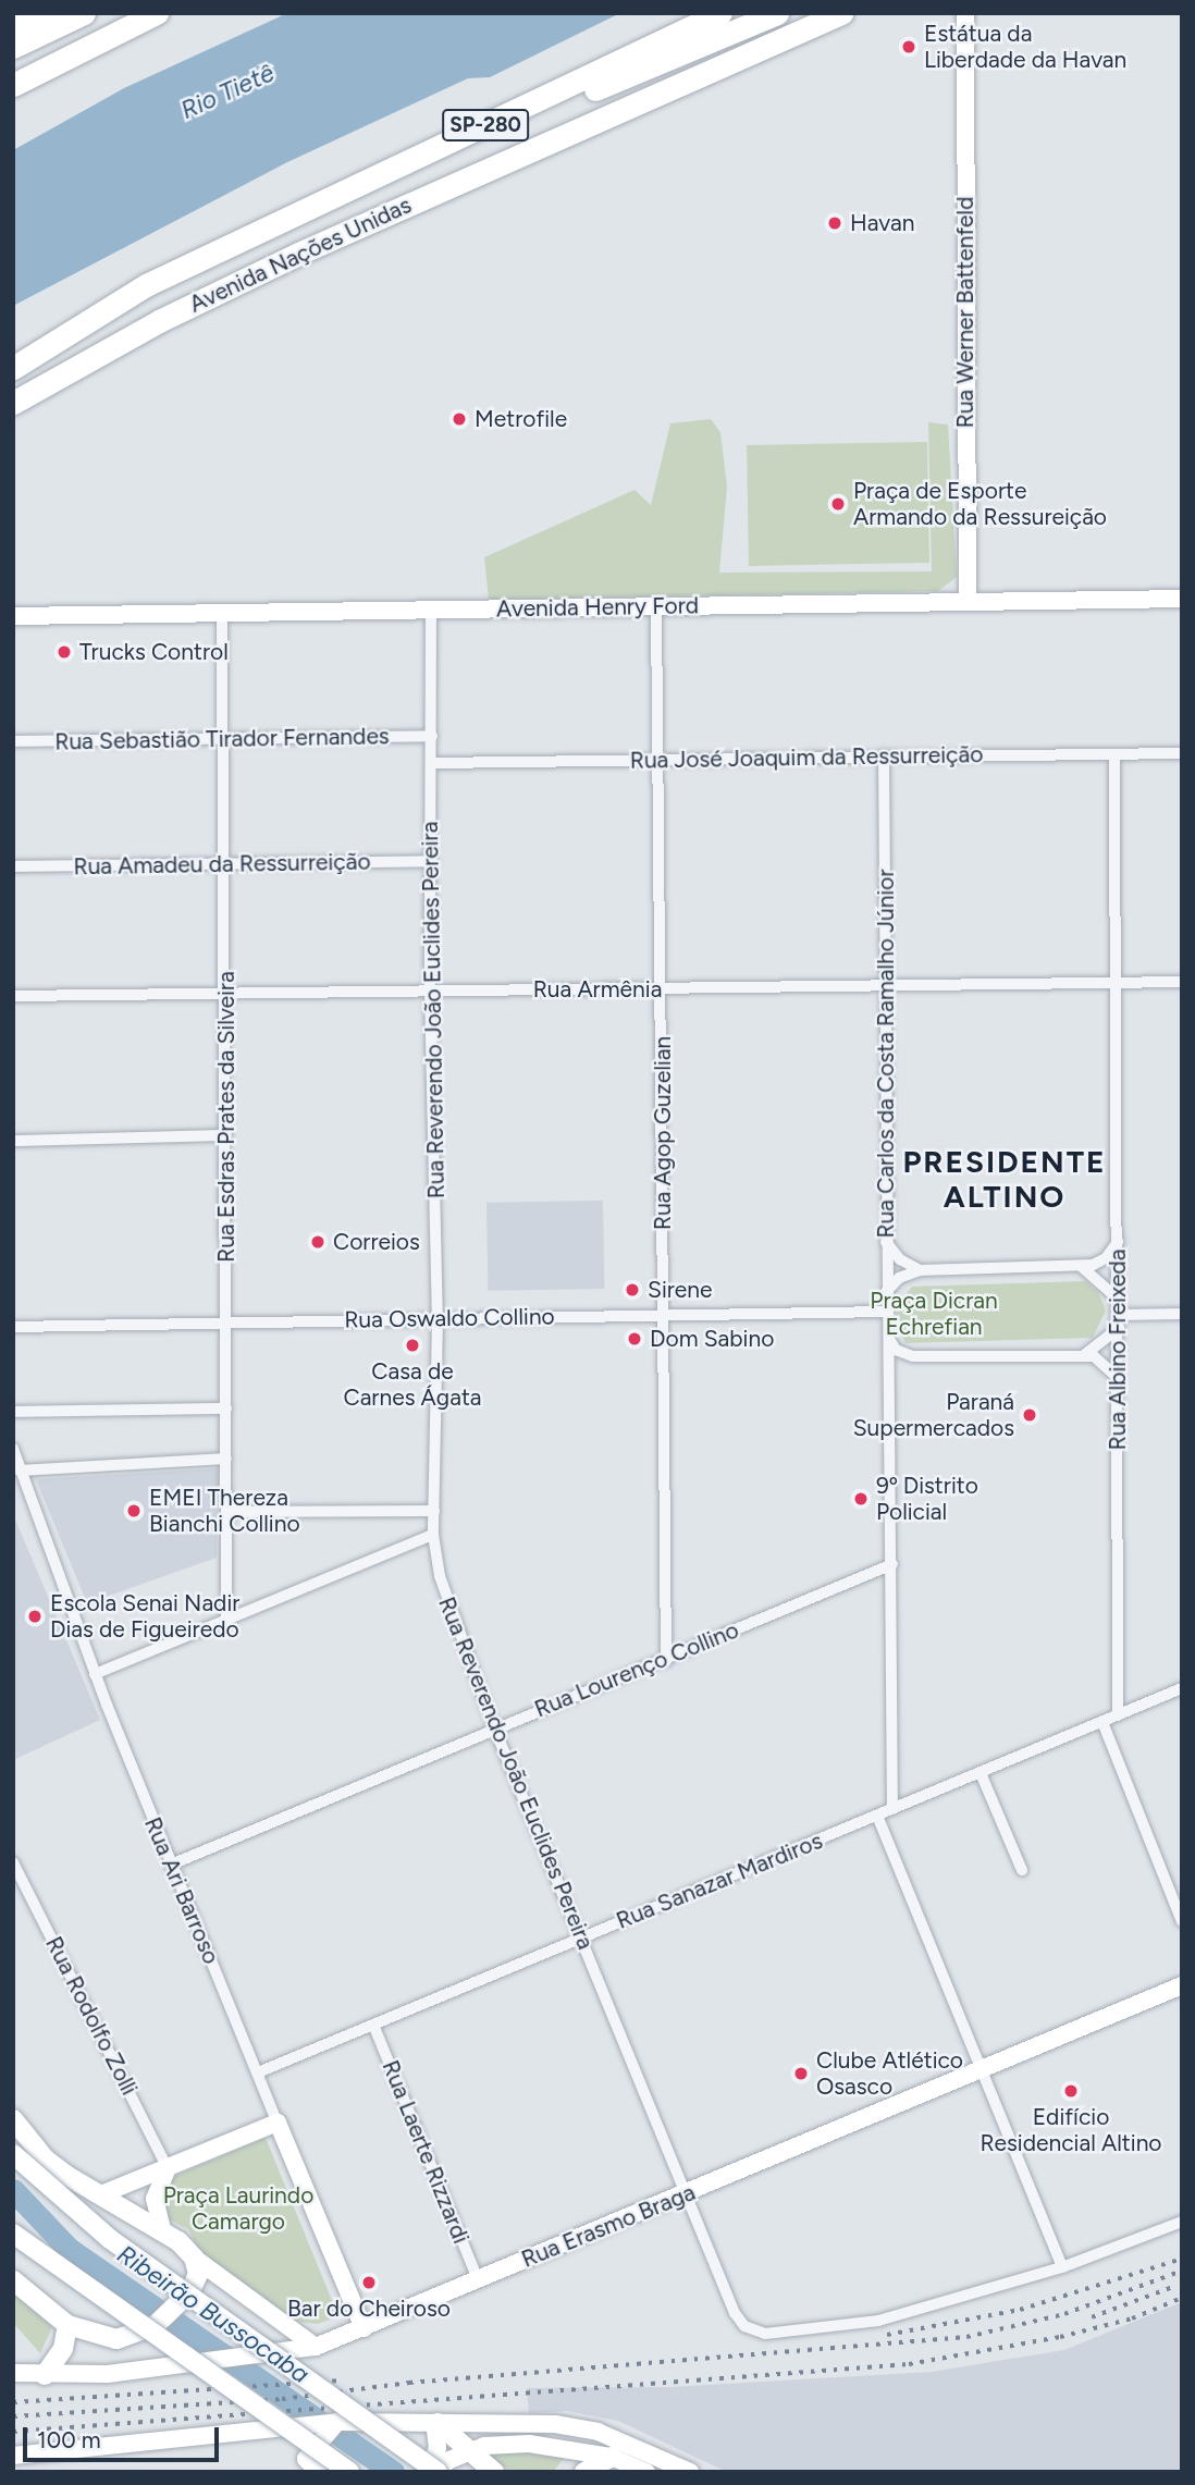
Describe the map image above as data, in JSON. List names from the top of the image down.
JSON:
{
  "streets": {
    "highway": ["SP-280", "Avenida Nações Unidas"],
    "street": [
      "Rua Werner Battenfeld",
      "Avenida Henry Ford",
      "Rua Sebastião Tirador Fernandes",
      "Rua José Joaquim da Ressurreição",
      "Rua Amadeu da Ressurreição",
      "Rua Armênia",
      "Rua Reverendo João Euclides Pereira",
      "Rua Carlos da Costa Ramalho Júnior",
      "Rua Esdras Prates da Silveira",
      "Rua Agop Guzelian",
      "Rua Oswaldo Collino",
      "Rua Albino Freixeda",
      "Rua Lourenço Collino",
      "Rua Sanazar Mardiros",
      "Rua Ari Barroso",
      "Rua Rodolfo Zolli",
      "Rua Laerte Rizzardi",
      "Rua Erasmo Braga"
    ]
  },
  "crossings": [
    ["Rua Werner Battenfeld", "Avenida Henry Ford"],
    ["Avenida Henry Ford", "Rua Reverendo João Euclides Pereira"],
    ["Avenida Henry Ford", "Rua Esdras Prates da Silveira"],
    ["Avenida Henry Ford", "Rua Agop Guzelian"],
    ["Rua Sebastião Tirador Fernandes", "Rua Reverendo João Euclides Pereira"],
    ["Rua Sebastião Tirador Fernandes", "Rua Esdras Prates da Silveira"],
    ["Rua José Joaquim da Ressurreição", "Rua Reverendo João Euclides Pereira"],
    ["Rua José Joaquim da Ressurreição", "Rua Carlos da Costa Ramalho Júnior"],
    ["Rua José Joaquim da Ressurreição", "Rua Agop Guzelian"],
    ["Rua José Joaquim da Ressurreição", "Rua Albino Freixeda"],
    ["Rua Amadeu da Ressurreição", "Rua Reverendo João Euclides Pereira"],
    ["Rua Amadeu da Ressurreição", "Rua Esdras Prates da Silveira"],
    ["Rua Armênia", "Rua Reverendo João Euclides Pereira"],
    ["Rua Armênia", "Rua Carlos da Costa Ramalho Júnior"],
    ["Rua Armênia", "Rua Esdras Prates da Silveira"],
    ["Rua Armênia", "Rua Agop Guzelian"],
    ["Rua Armênia", "Rua Albino Freixeda"],
    ["Rua Reverendo João Euclides Pereira", "Rua Oswaldo Collino"],
    ["Rua Reverendo João Euclides Pereira", "Rua Lourenço Collino"],
    ["Rua Reverendo João Euclides Pereira", "Rua Sanazar Mardiros"],
    ["Rua Reverendo João Euclides Pereira", "Rua Erasmo Braga"],
    ["Rua Carlos da Costa Ramalho Júnior", "Rua Oswaldo Collino"],
    ["Rua Carlos da Costa Ramalho Júnior", "Rua Lourenço Collino"],
    ["Rua Carlos da Costa Ramalho Júnior", "Rua Sanazar Mardiros"],
    ["Rua Esdras Prates da Silveira", "Rua Oswaldo Collino"],
    ["Rua Agop Guzelian", "Rua Oswaldo Collino"],
    ["Rua Agop Guzelian", "Rua Lourenço Collino"],
    ["Rua Albino Freixeda", "Rua Sanazar Mardiros"],
    ["Rua Lourenço Collino", "Rua Ari Barroso"],
    ["Rua Sanazar Mardiros", "Rua Ari Barroso"],
    ["Rua Sanazar Mardiros", "Rua Laerte Rizzardi"],
    ["Rua Ari Barroso", "Rua Erasmo Braga"],
    ["Rua Laerte Rizzardi", "Rua Erasmo Braga"]
  ],
  "districts": ["PRESIDENTE ALTINO"],
  "water": ["Rio Tietê", "Ribeirão Bussocaba"],
  "parks": ["Praça Dicran Echrefian", "Praça Laurindo Camargo"],
  "places": [
    "Estátua da Liberdade da Havan",
    "Havan",
    "Metrofile",
    "Praça de Esporte Armando da Ressureição",
    "Trucks Control",
    "Correios",
    "Sirene",
    "Dom Sabino",
    "Casa de Carnes Ágata",
    "Paraná Supermercados",
    "9º Distrito Policial",
    "EMEI Thereza Bianchi Collino",
    "Escola Senai Nadir Dias de Figueiredo",
    "Clube Atlético Osasco",
    "Edifício Residencial Altino",
    "Bar do Cheiroso"
  ],
  "scale_bar": "100 m"
}
